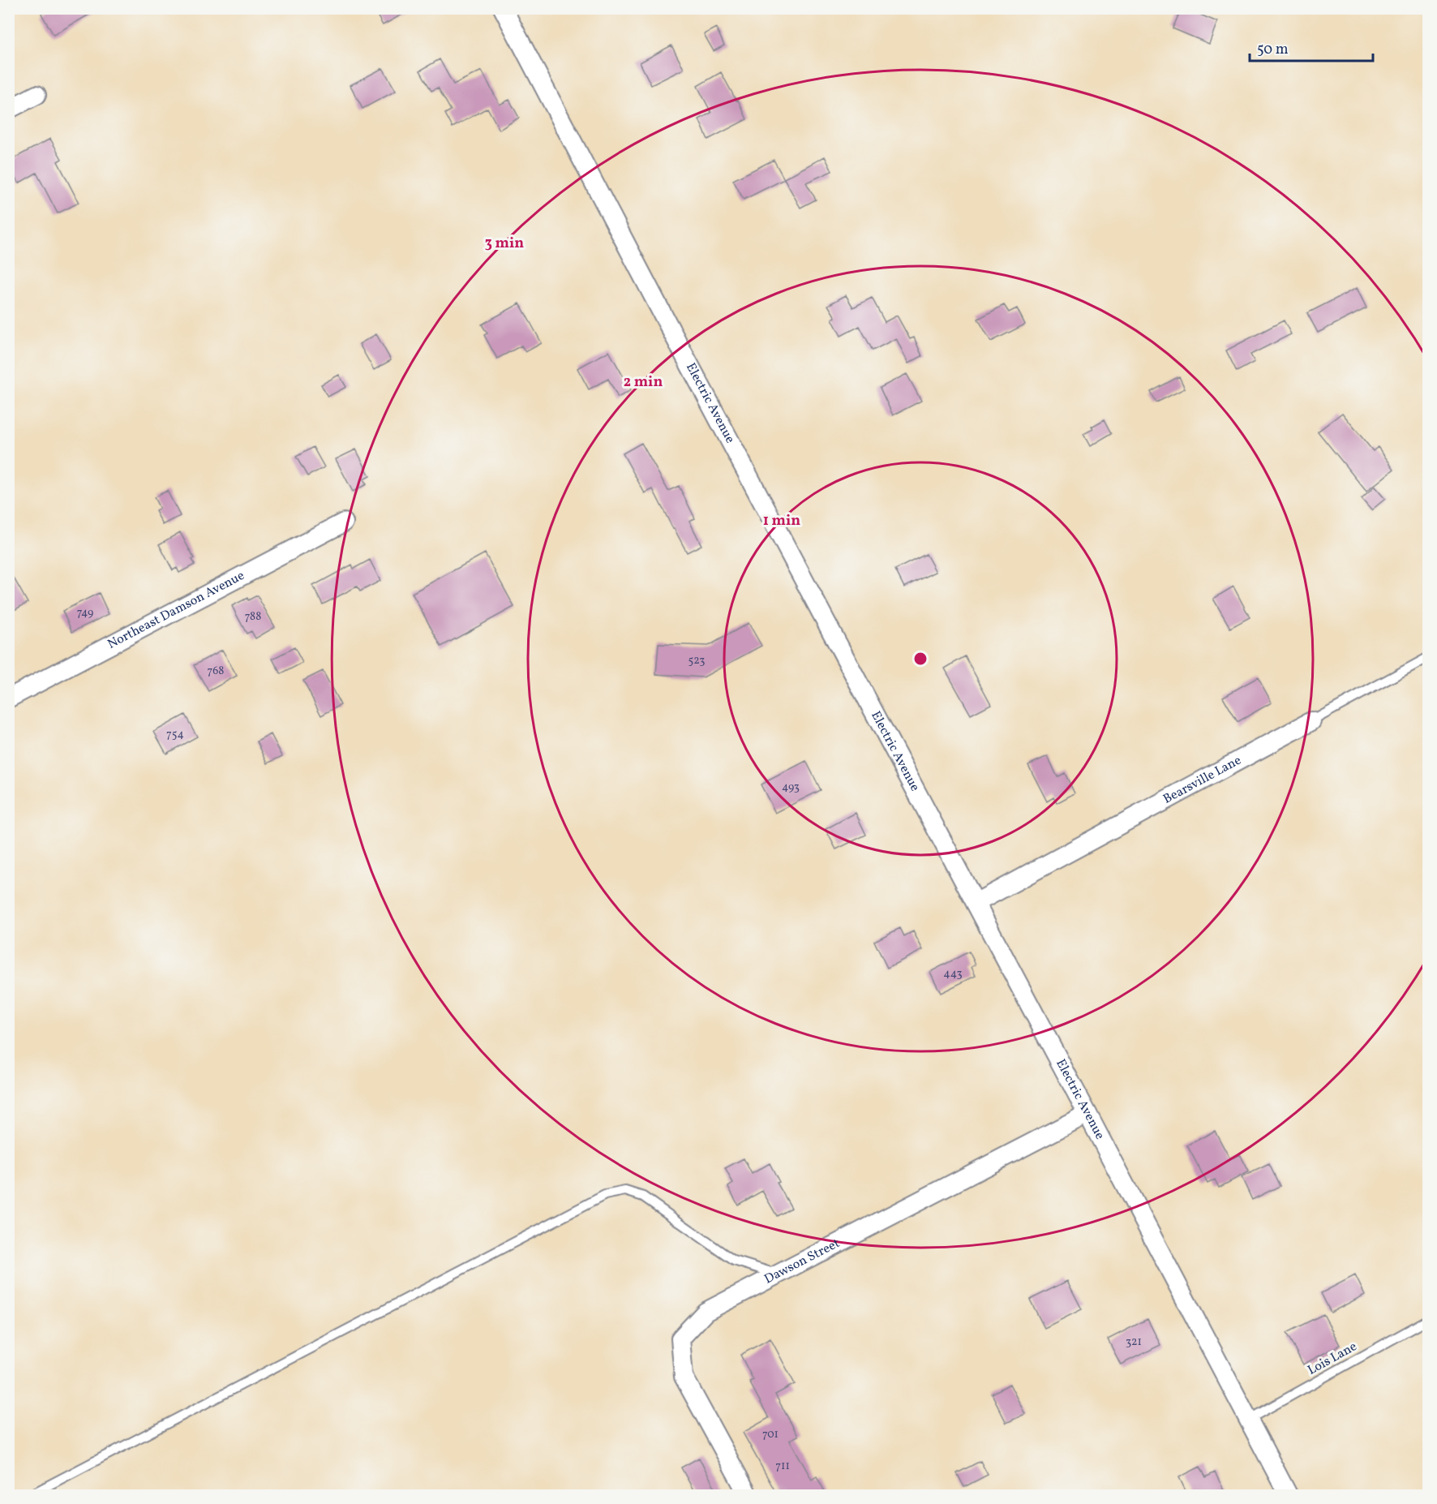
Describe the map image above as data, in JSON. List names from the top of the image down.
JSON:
{
  "streets": {
    "street": [
      "Electric Avenue",
      "Northeast Damson Avenue",
      "Bearsville Lane",
      "Dawson Street"
    ],
    "lane": ["Lois Lane"]
  },
  "crossings": [
    ["Electric Avenue", "Bearsville Lane"],
    ["Electric Avenue", "Dawson Street"],
    ["Electric Avenue", "Lois Lane"]
  ],
  "house_numbers": [
    "749",
    "788",
    "523",
    "768",
    "754",
    "493",
    "443",
    "321",
    "701",
    "711"
  ],
  "scale_bar": "50 m",
  "rings": ["3 min", "2 min", "1 min"]
}
